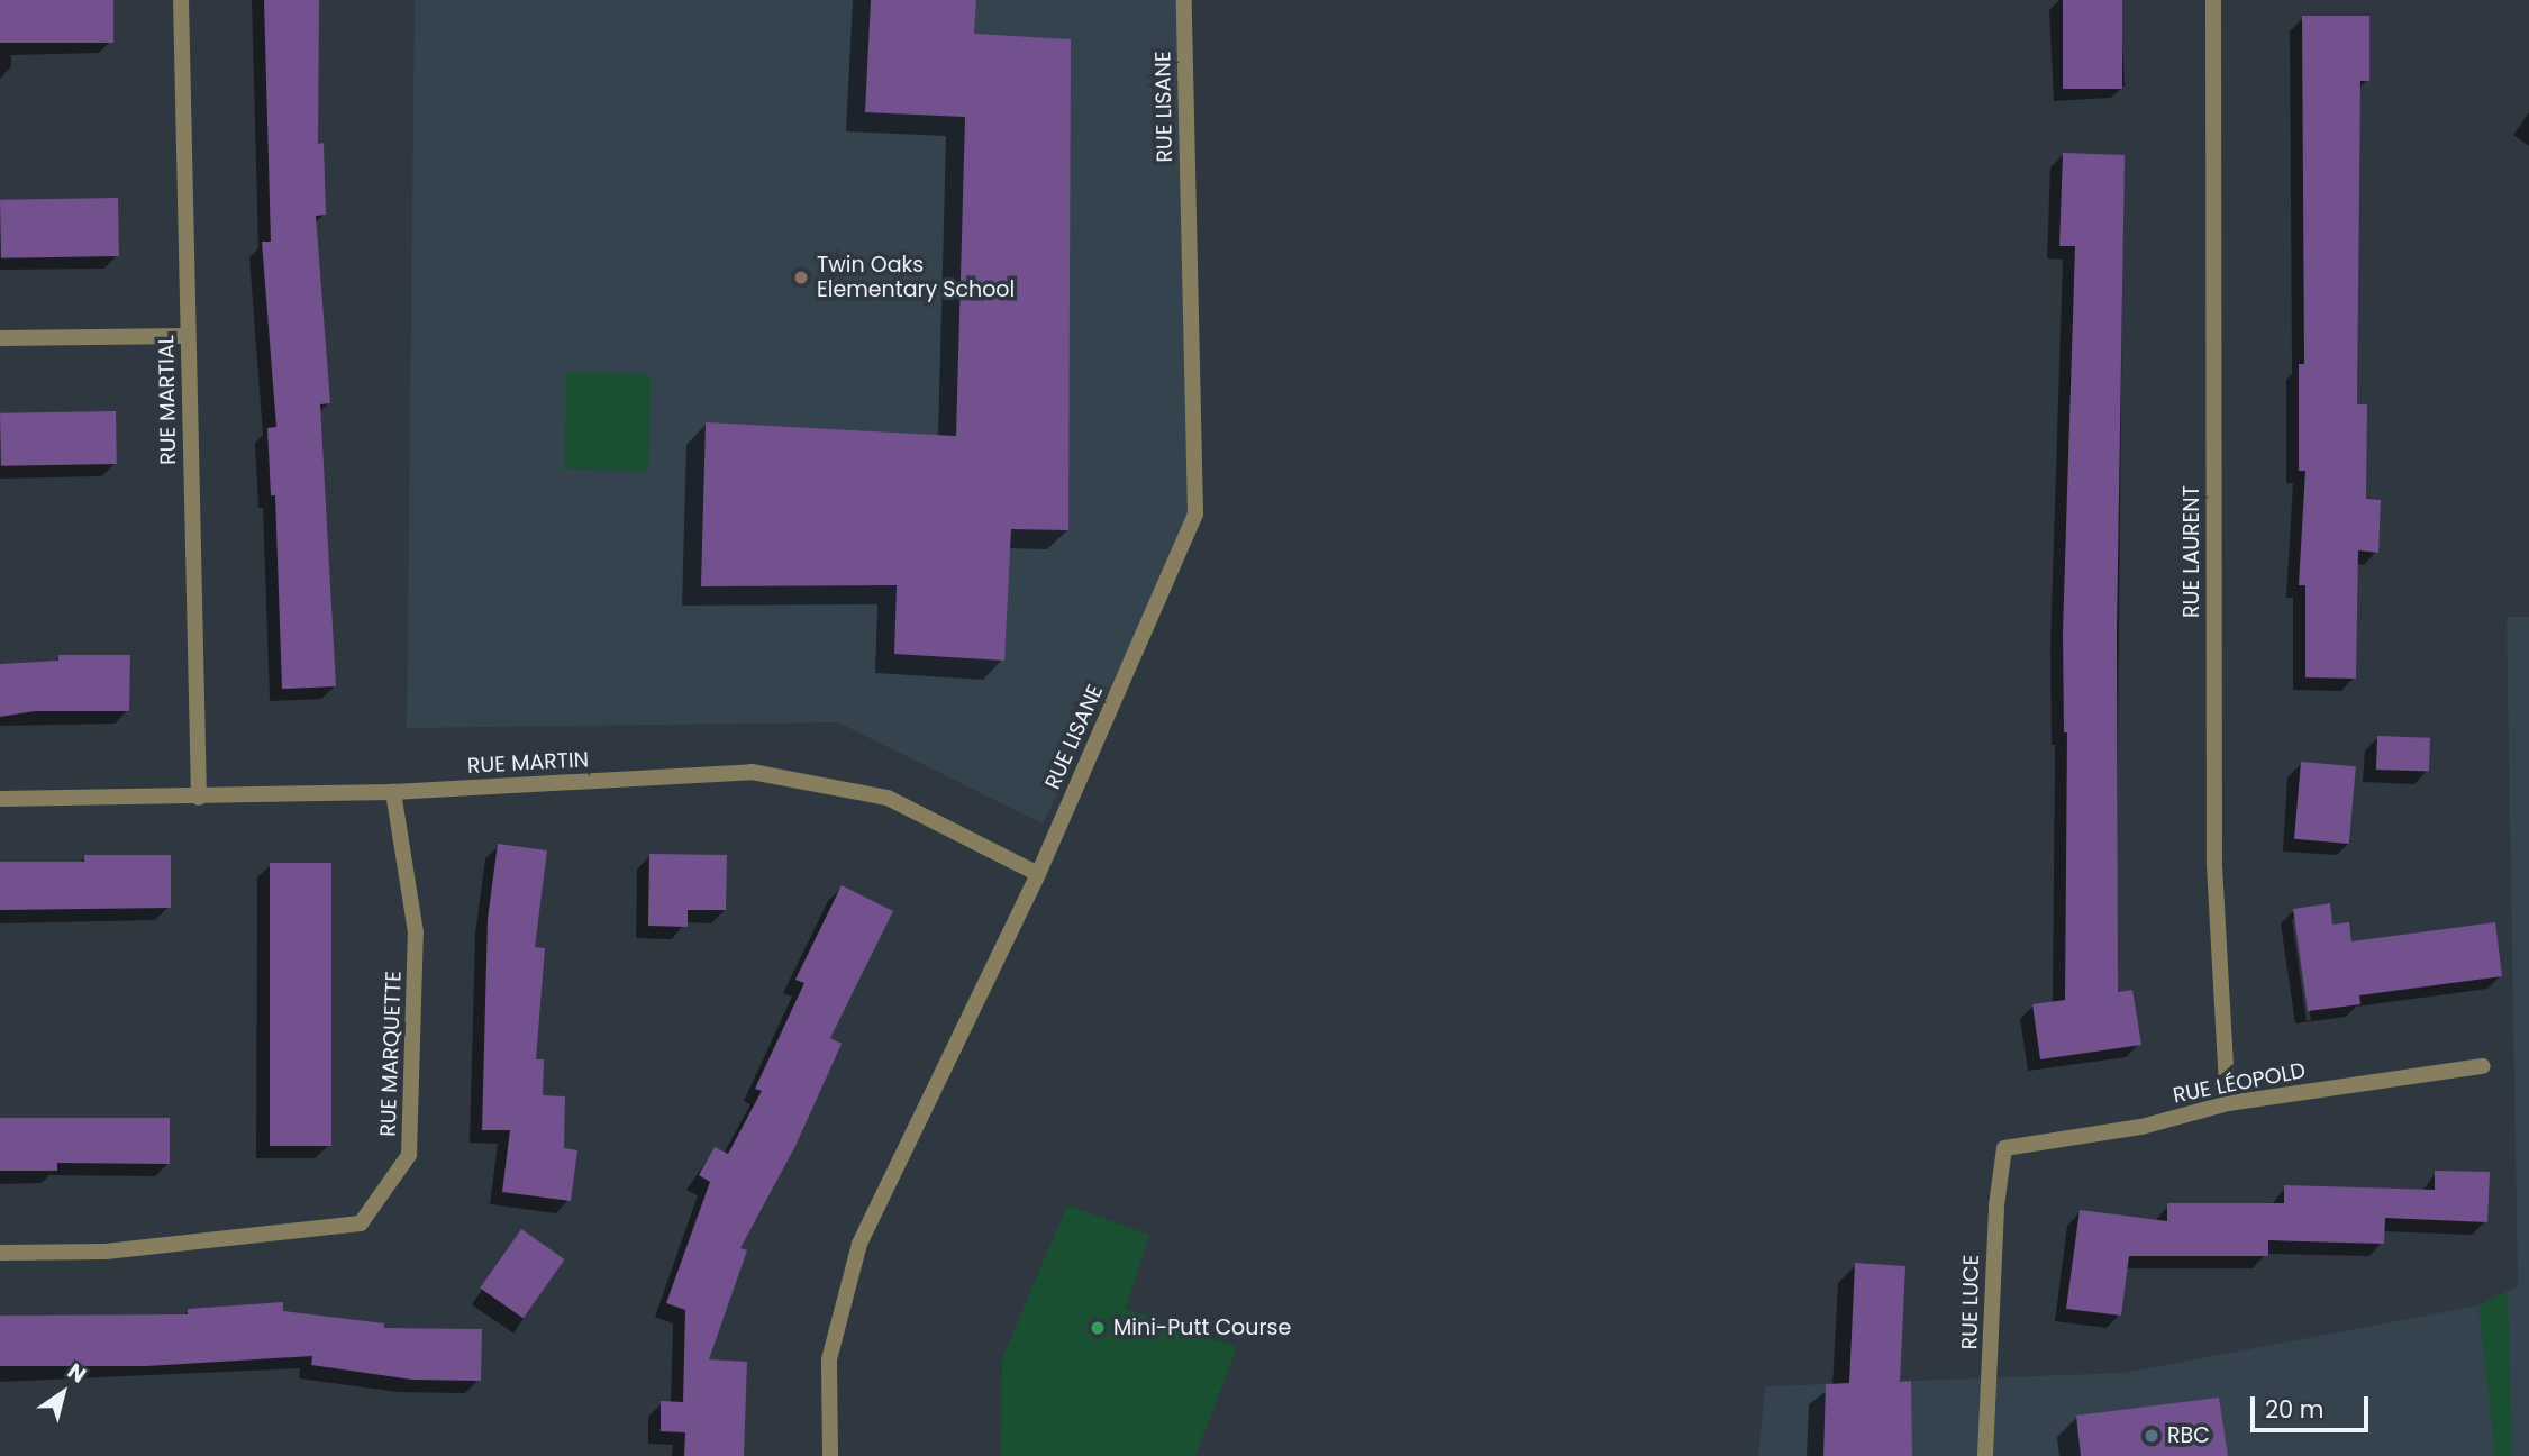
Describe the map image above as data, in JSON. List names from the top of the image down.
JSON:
{
  "streets": {
    "street": [
      "RUE LISANE",
      "RUE MARTIAL",
      "RUE LAURENT",
      "RUE MARTIN",
      "RUE MARQUETTE",
      "RUE LÉOPOLD",
      "RUE LUCE"
    ]
  },
  "crossings": [
    ["RUE LISANE", "RUE MARTIN"],
    ["RUE MARTIAL", "RUE MARTIN"],
    ["RUE LAURENT", "RUE LÉOPOLD"],
    ["RUE MARTIN", "RUE MARQUETTE"],
    ["RUE LÉOPOLD", "RUE LUCE"]
  ],
  "places": ["Twin Oaks Elementary School", "Mini-Putt Course", "RBC"],
  "scale_bar": "20 m",
  "north": "top right"
}
